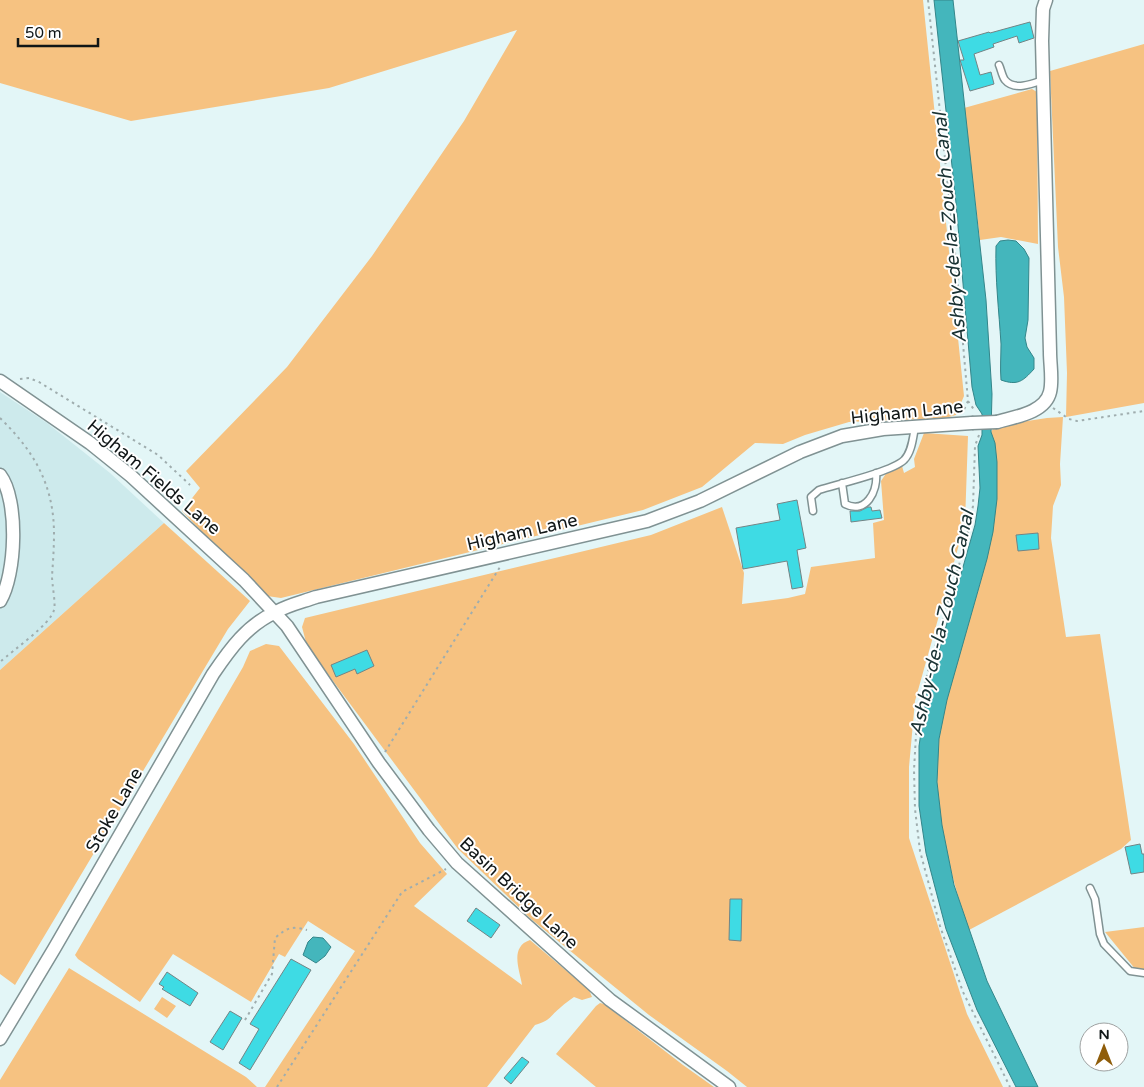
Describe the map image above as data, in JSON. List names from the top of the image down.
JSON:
{
  "streets": {
    "street": [
      "Higham Lane",
      "Higham Fields Lane",
      "Stoke Lane",
      "Basin Bridge Lane"
    ]
  },
  "crossings": [
    ["Higham Lane", "Higham Fields Lane"],
    ["Higham Lane", "Stoke Lane"],
    ["Higham Lane", "Basin Bridge Lane"],
    ["Higham Fields Lane", "Stoke Lane"],
    ["Higham Fields Lane", "Basin Bridge Lane"],
    ["Stoke Lane", "Basin Bridge Lane"]
  ],
  "water": ["Ashby-de-la-Zouch Canal"],
  "scale_bar": "50 m",
  "north": "top"
}
